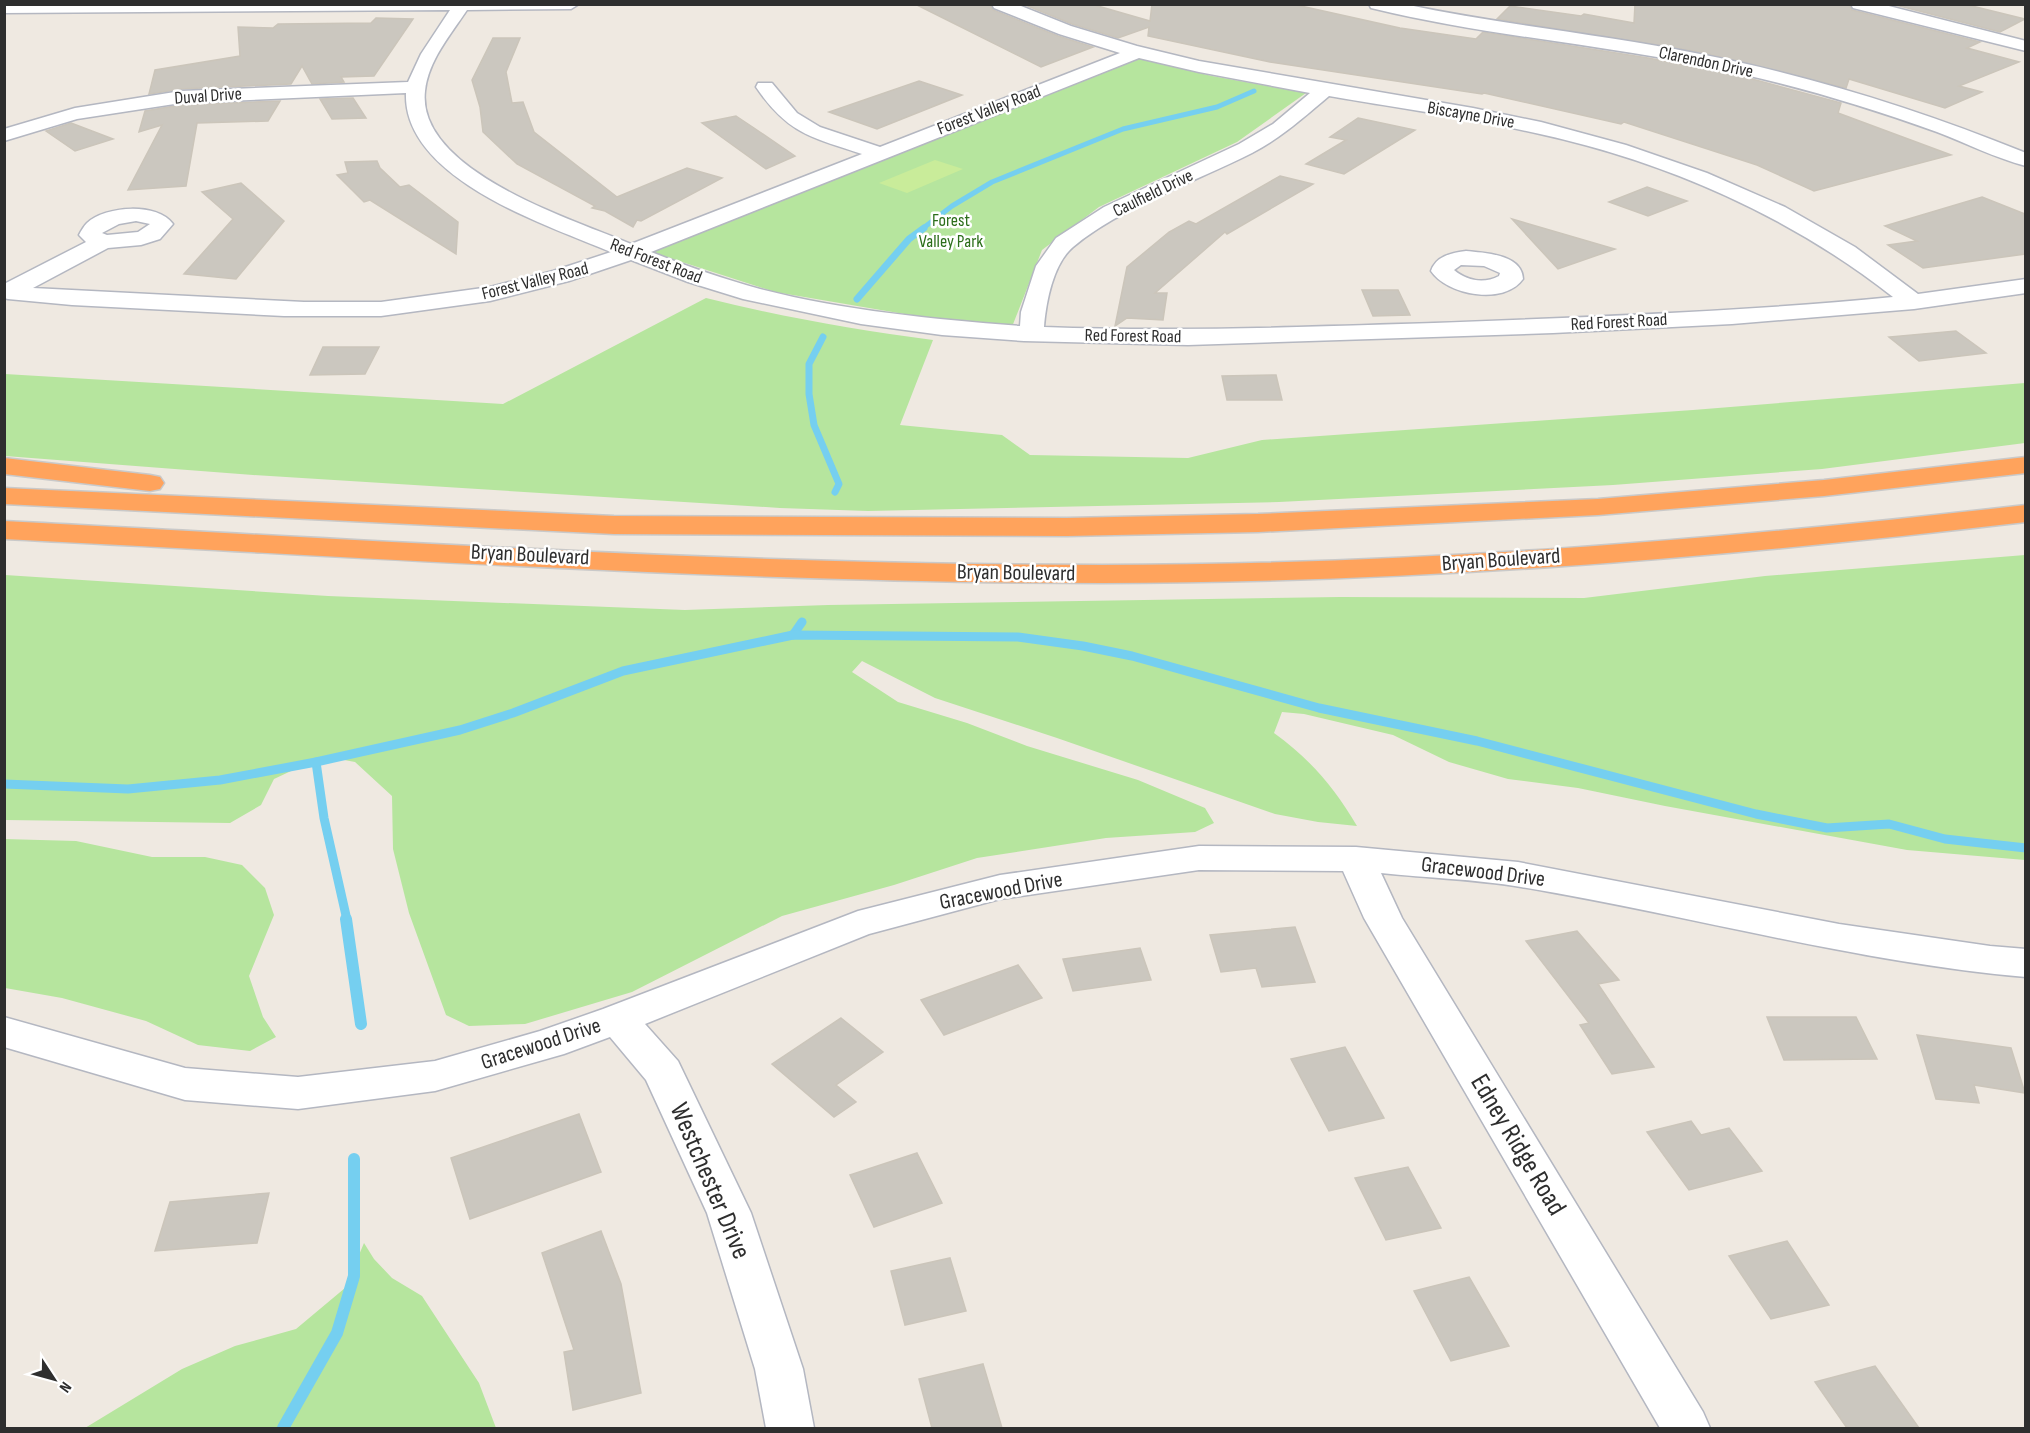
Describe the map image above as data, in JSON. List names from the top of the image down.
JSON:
{
  "streets": {
    "highway": ["Bryan Boulevard"],
    "street": [
      "Clarendon Drive",
      "Duval Drive",
      "Forest Valley Road",
      "Biscayne Drive",
      "Caulfield Drive",
      "Red Forest Road",
      "Gracewood Drive",
      "Edney Ridge Road",
      "Westchester Drive"
    ]
  },
  "crossings": [
    ["Duval Drive", "Red Forest Road"],
    ["Forest Valley Road", "Biscayne Drive"],
    ["Forest Valley Road", "Red Forest Road"],
    ["Biscayne Drive", "Caulfield Drive"],
    ["Biscayne Drive", "Red Forest Road"],
    ["Caulfield Drive", "Red Forest Road"],
    ["Gracewood Drive", "Edney Ridge Road"],
    ["Gracewood Drive", "Westchester Drive"]
  ],
  "parks": ["Forest Valley Park"],
  "north": "bottom right"
}
